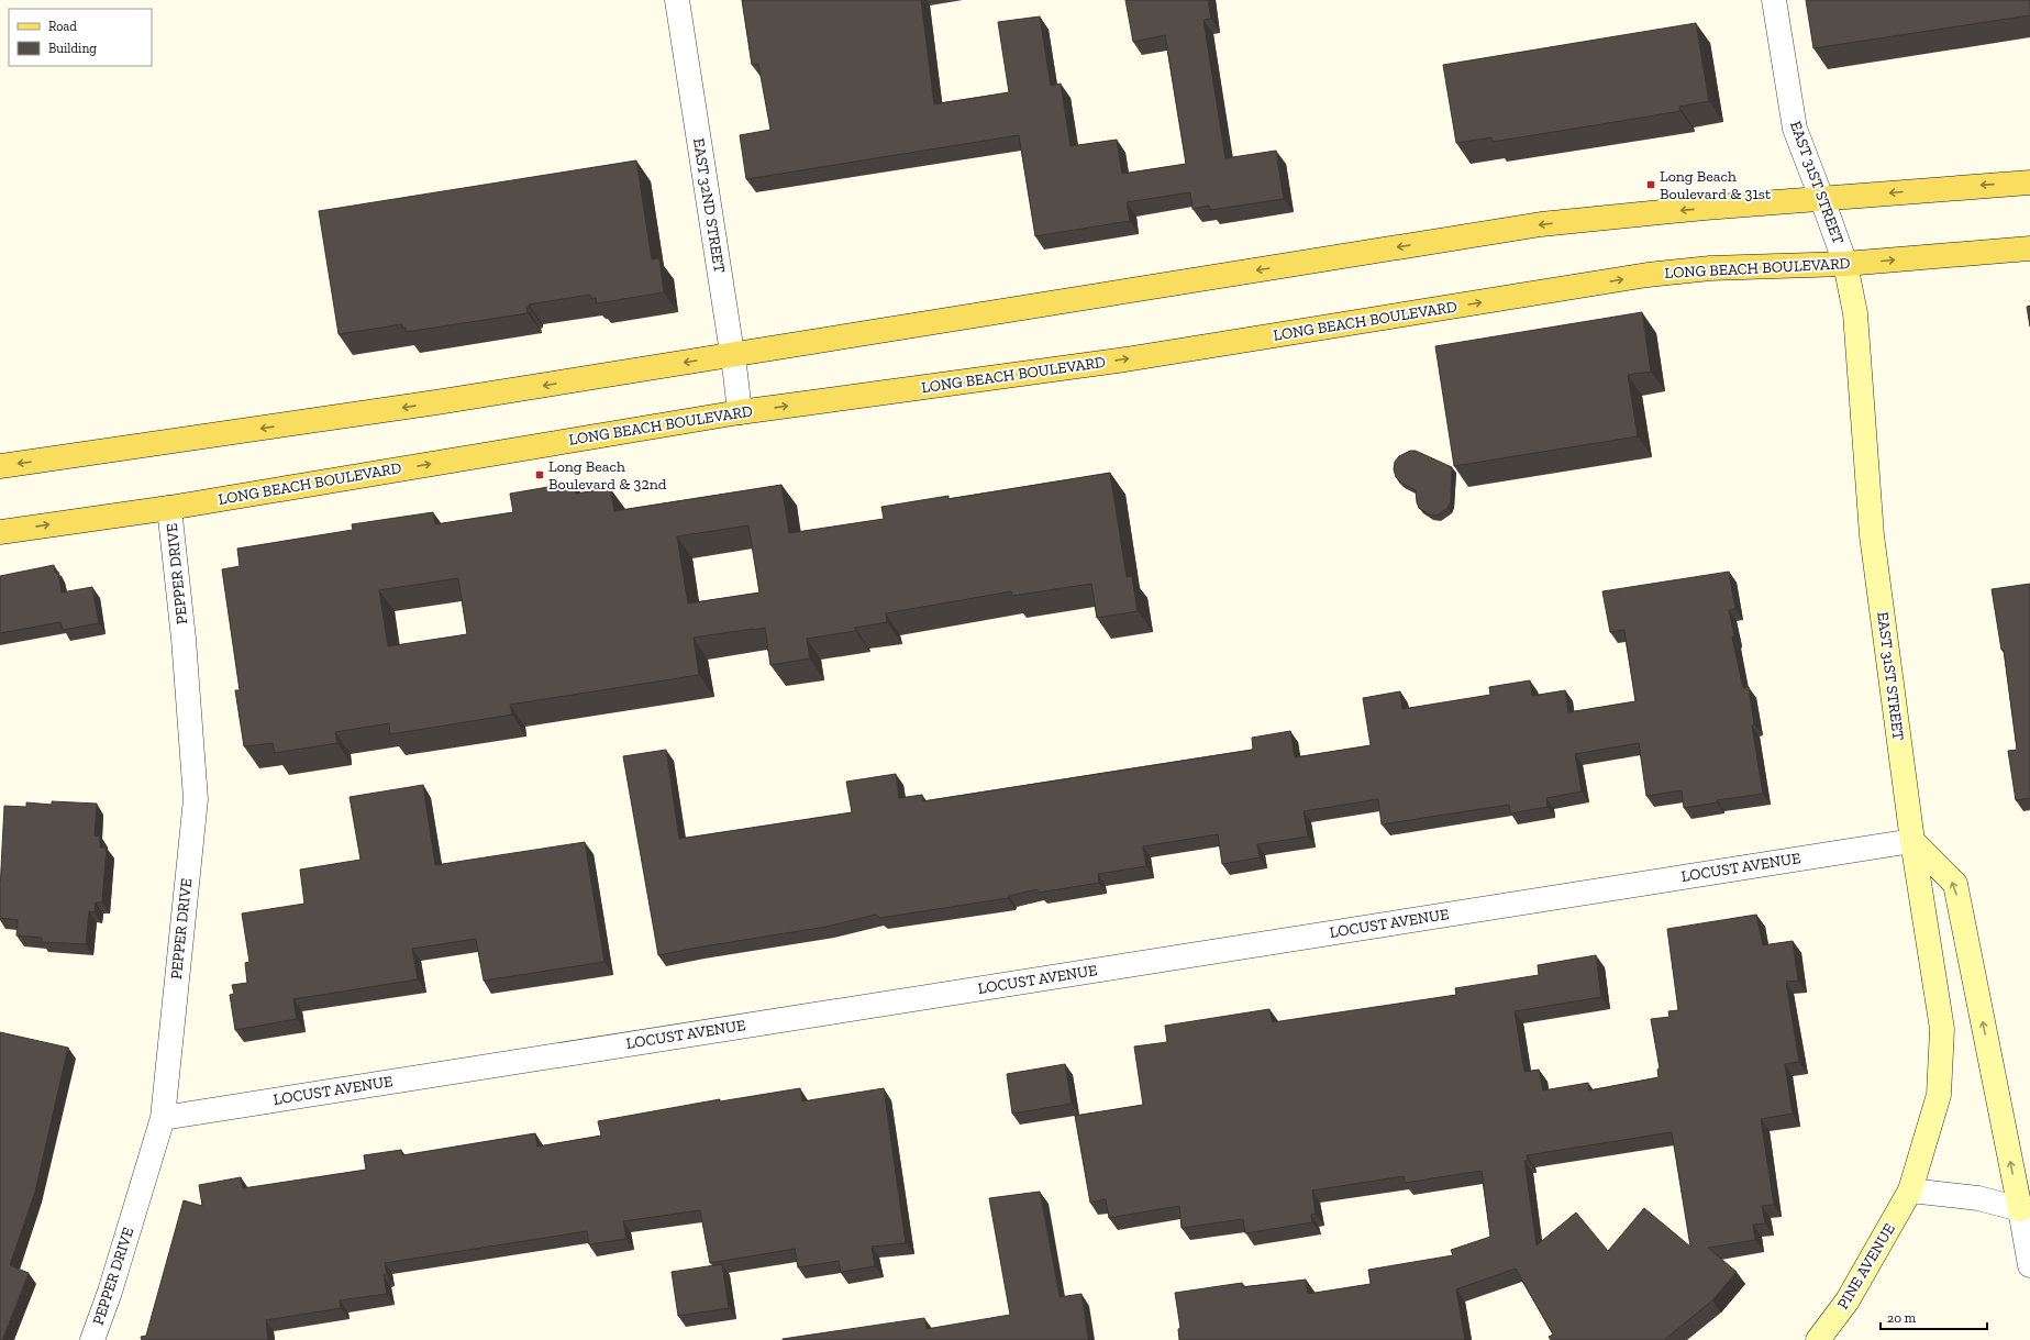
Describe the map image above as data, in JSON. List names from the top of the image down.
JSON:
{
  "streets": {
    "main road": ["LONG BEACH BOULEVARD"],
    "street": [
      "EAST 31ST STREET",
      "EAST 32ND STREET",
      "PEPPER DRIVE",
      "LOCUST AVENUE",
      "PINE AVENUE"
    ]
  },
  "crossings": [
    ["EAST 31ST STREET", "LONG BEACH BOULEVARD"],
    ["EAST 31ST STREET", "LOCUST AVENUE"],
    ["EAST 31ST STREET", "PINE AVENUE"],
    ["EAST 32ND STREET", "LONG BEACH BOULEVARD"],
    ["LONG BEACH BOULEVARD", "PEPPER DRIVE"],
    ["PEPPER DRIVE", "LOCUST AVENUE"]
  ],
  "places": {
    "transit": ["Long Beach Boulevard & 31st", "Long Beach Boulevard & 32nd"]
  },
  "legend": ["Road", "Building"],
  "scale_bar": "20 m"
}
